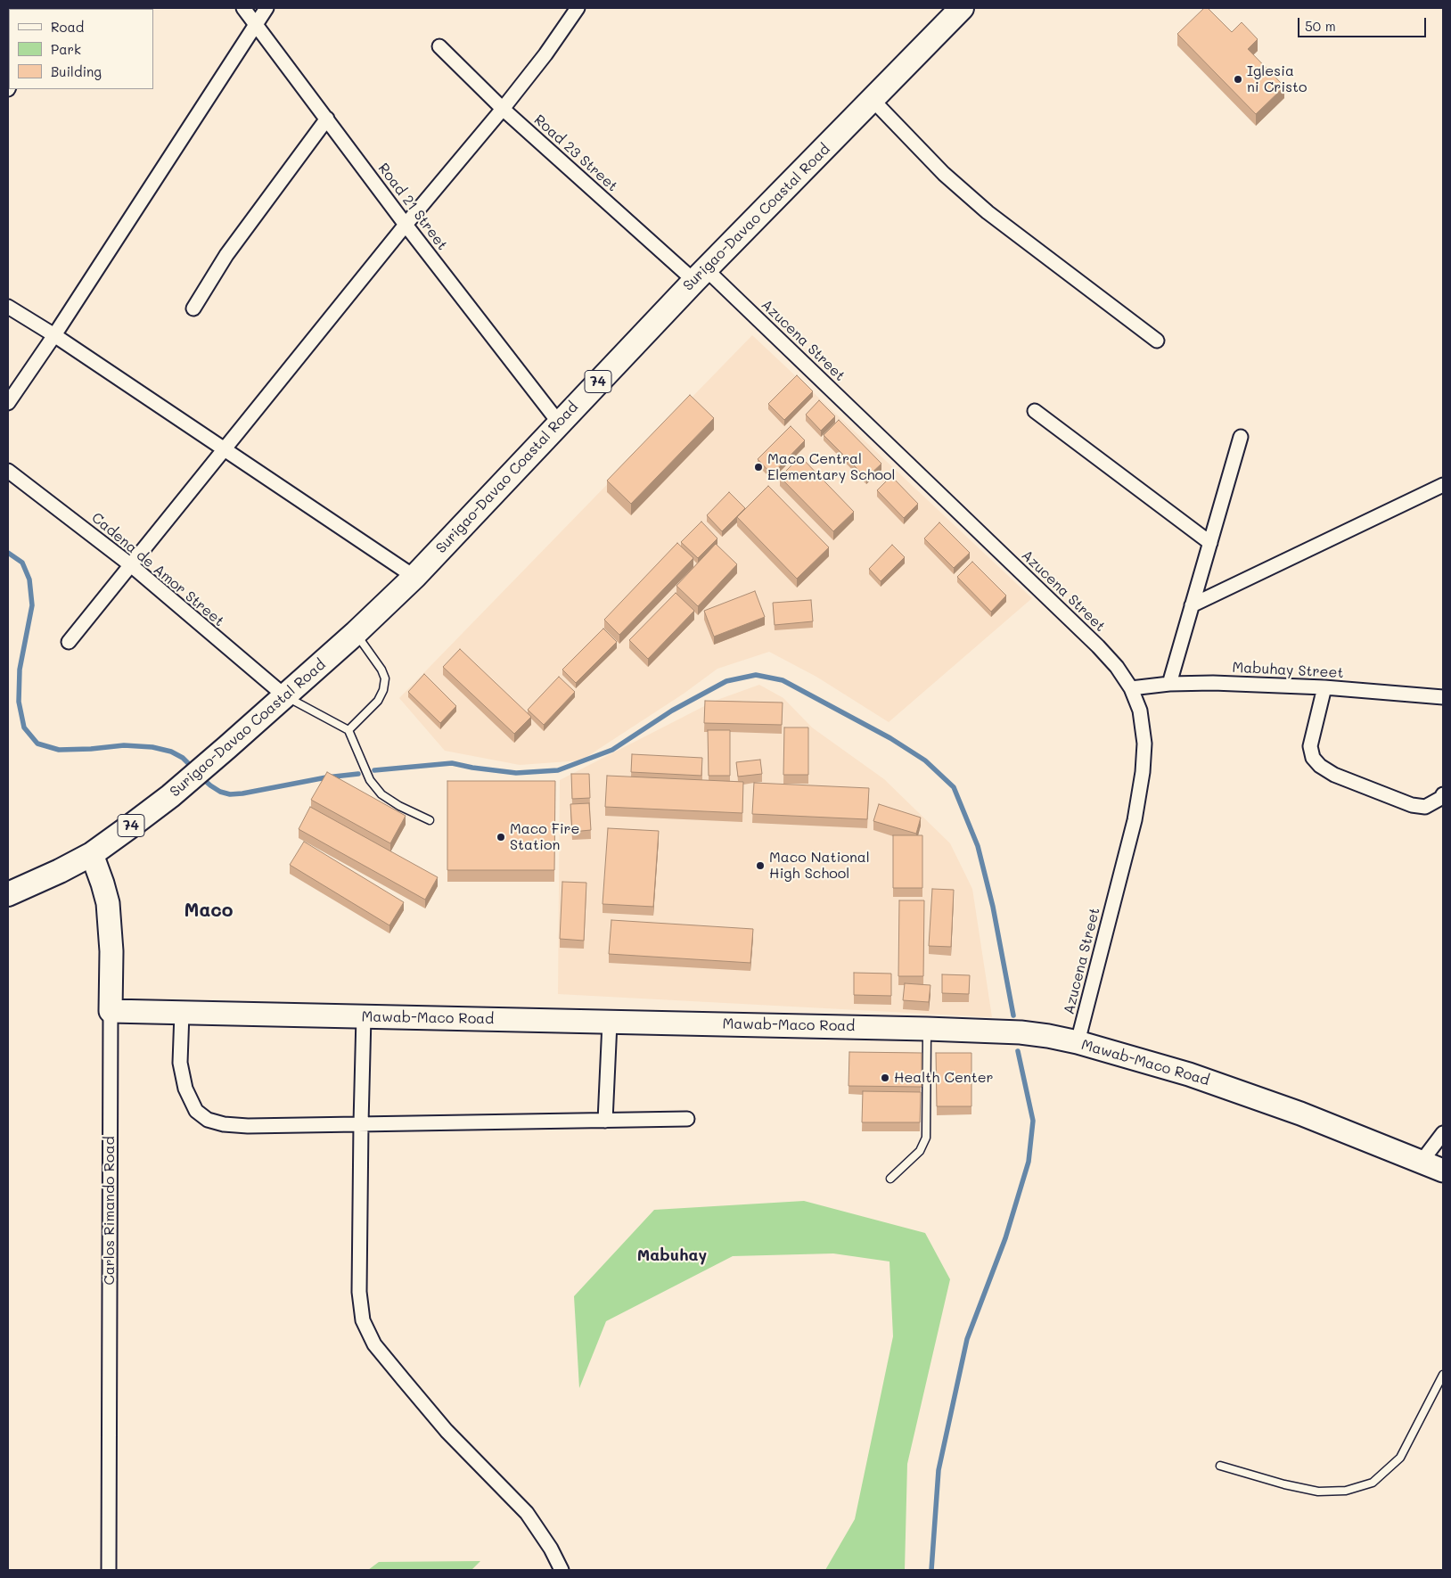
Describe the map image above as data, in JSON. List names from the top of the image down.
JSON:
{
  "streets": {
    "highway": ["Surigao-Davao Coastal Road", "74"],
    "main road": ["Mawab-Maco Road", "Carlos Rimando Road"],
    "street": [
      "Road 23 Street",
      "Road 21 Street",
      "Azucena Street",
      "Cadena de Amor Street",
      "Mabuhay Street"
    ]
  },
  "crossings": [
    ["Road 23 Street", "Surigao-Davao Coastal Road"],
    ["Road 23 Street", "Azucena Street"],
    ["Road 21 Street", "Surigao-Davao Coastal Road"],
    ["Surigao-Davao Coastal Road", "Azucena Street"],
    ["Surigao-Davao Coastal Road", "Cadena de Amor Street"],
    ["Surigao-Davao Coastal Road", "Carlos Rimando Road"],
    ["Azucena Street", "Mabuhay Street"],
    ["Azucena Street", "Mawab-Maco Road"],
    ["Mawab-Maco Road", "Carlos Rimando Road"]
  ],
  "districts": ["Maco", "Mabuhay"],
  "places": [
    "Iglesia ni Cristo",
    "Maco Central Elementary School",
    "Maco Fire Station",
    "Maco National High School",
    "Health Center"
  ],
  "legend": ["Road", "Park", "Building"],
  "scale_bar": "50 m"
}
